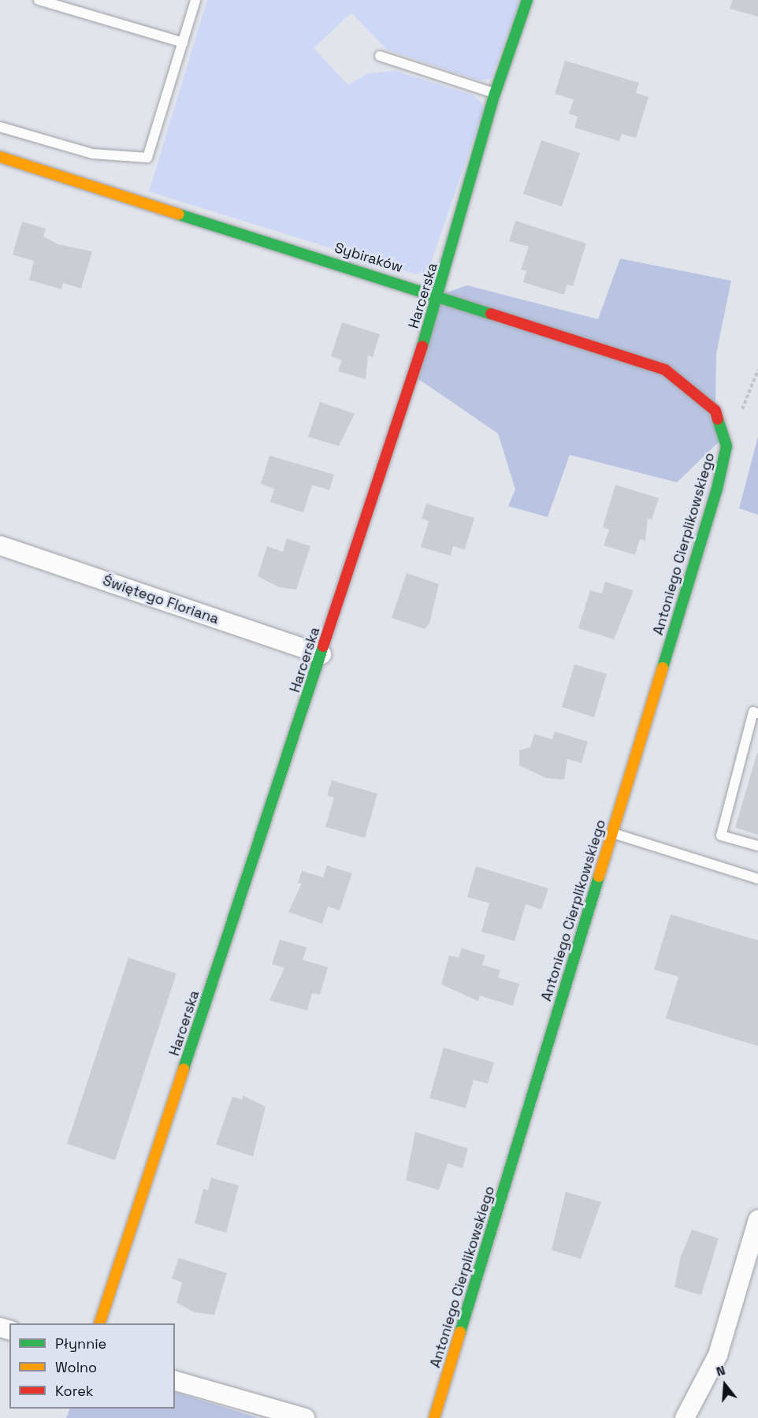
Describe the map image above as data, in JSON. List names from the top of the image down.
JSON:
{
  "streets": {
    "street": [
      "Sybiraków",
      "Harcerska",
      "Antoniego Cierplikowskiego",
      "Świętego Floriana"
    ]
  },
  "crossings": [
    ["Sybiraków", "Harcerska"],
    ["Sybiraków", "Antoniego Cierplikowskiego"],
    ["Harcerska", "Świętego Floriana"]
  ],
  "legend": ["Płynnie", "Wolno", "Korek"],
  "north": "top"
}
